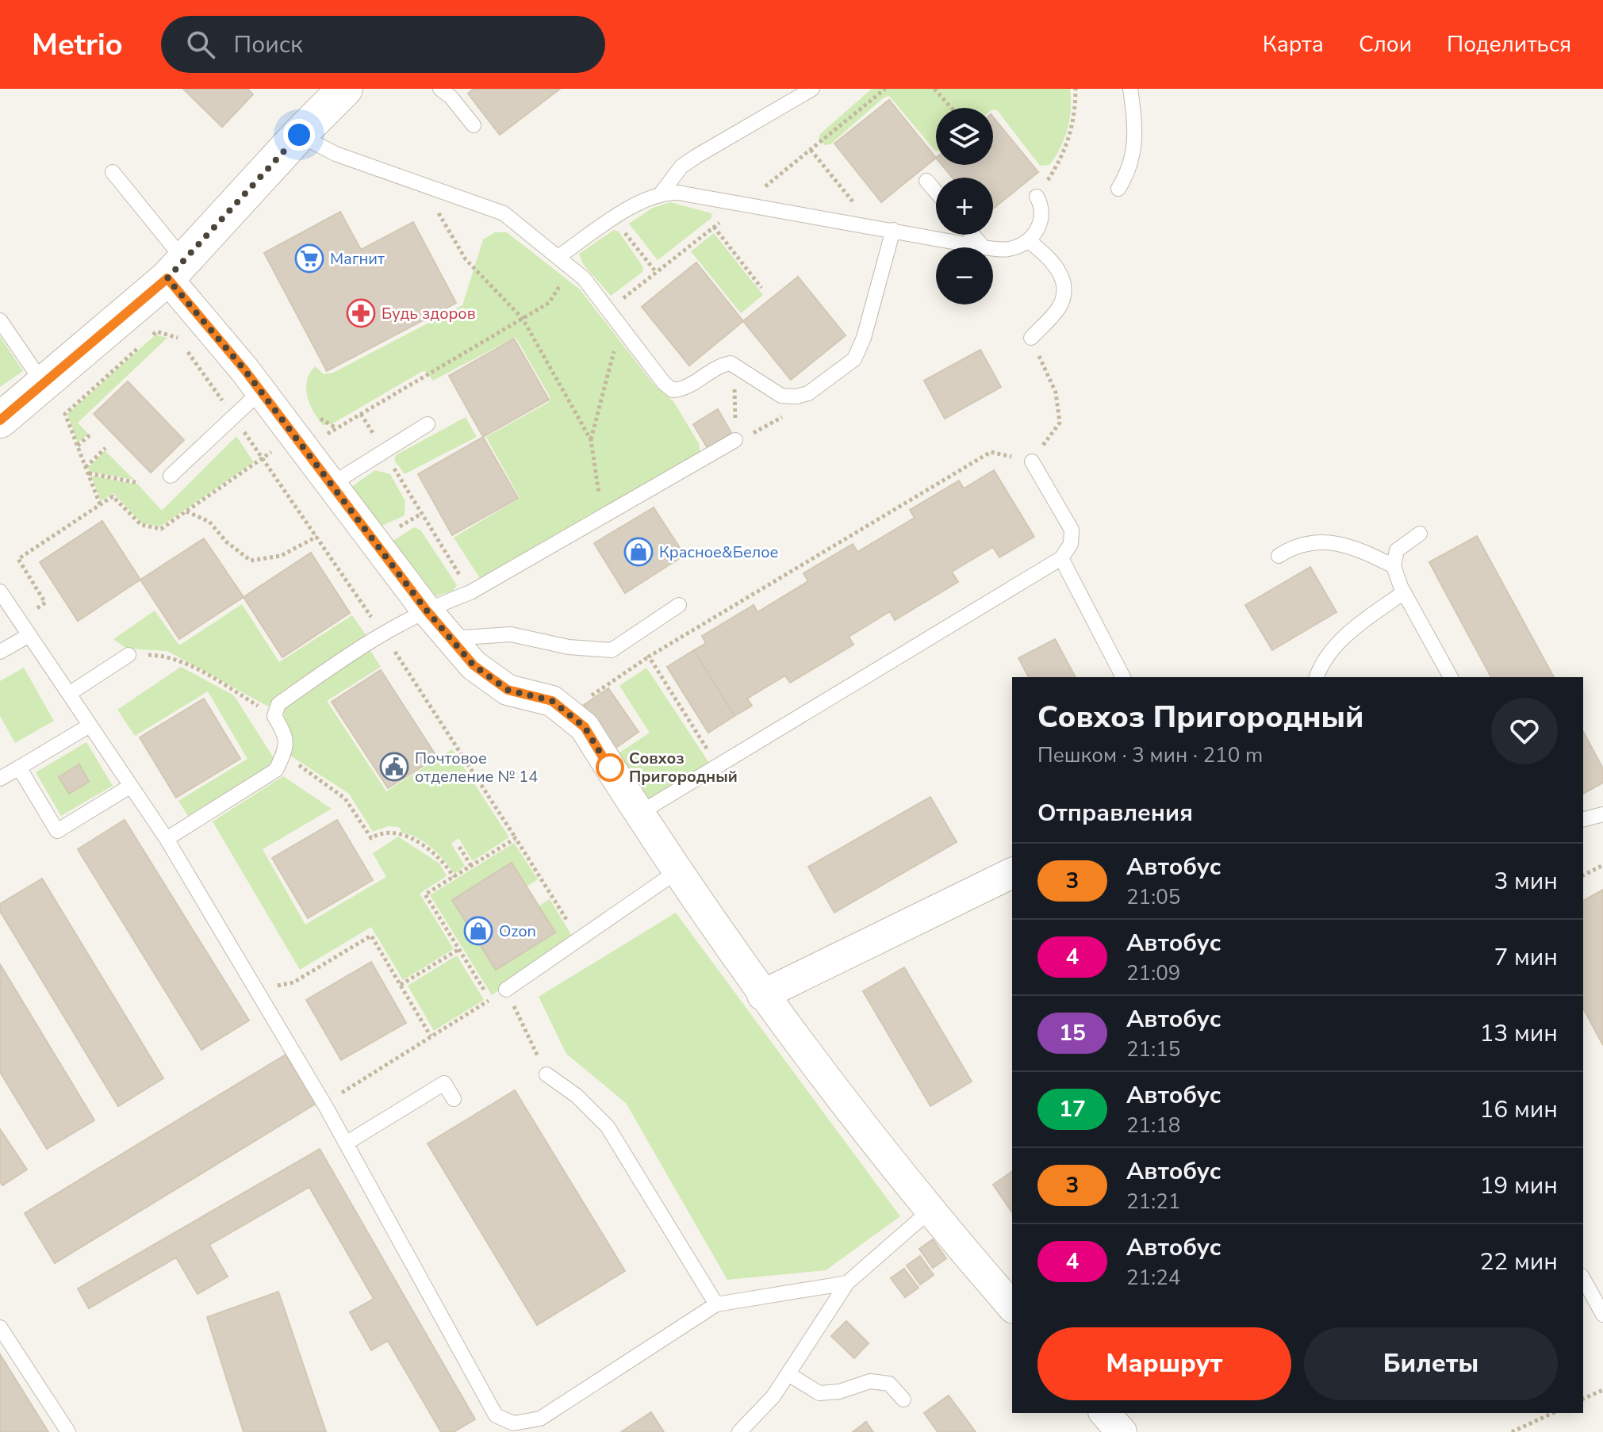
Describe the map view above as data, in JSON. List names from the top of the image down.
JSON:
{
  "places": {
    "supermarket": ["Магнит"],
    "pharmacy": ["Будь здоров"],
    "shop": ["Красное&Белое", "Ozon"],
    "public building": ["Почтовое отделение № 14"],
    "other": ["Совхоз Пригородный"]
  },
  "lines": ["bus line 3"],
  "page": {
    "header": "Metrio",
    "search": "Поиск",
    "nav": ["Карта", "Слои", "Поделиться"],
    "map_buttons": ["+", "−"],
    "heading": [
      ["Совхоз Пригородный", "Пешком · 3 мин · 210 m"],
      "Отправления"
    ],
    "list": [
      {
        "mark": "3",
        "name": "Автобус",
        "note": "21:05",
        "value": "3 мин"
      },
      {
        "mark": "4",
        "name": "Автобус",
        "note": "21:09",
        "value": "7 мин"
      },
      {
        "mark": "15",
        "name": "Автобус",
        "note": "21:15",
        "value": "13 мин"
      },
      {
        "mark": "17",
        "name": "Автобус",
        "note": "21:18",
        "value": "16 мин"
      },
      {
        "mark": "3",
        "name": "Автобус",
        "note": "21:21",
        "value": "19 мин"
      },
      {
        "mark": "4",
        "name": "Автобус",
        "note": "21:24",
        "value": "22 мин"
      }
    ],
    "buttons": ["Маршрут", "Билеты"]
  }
}
